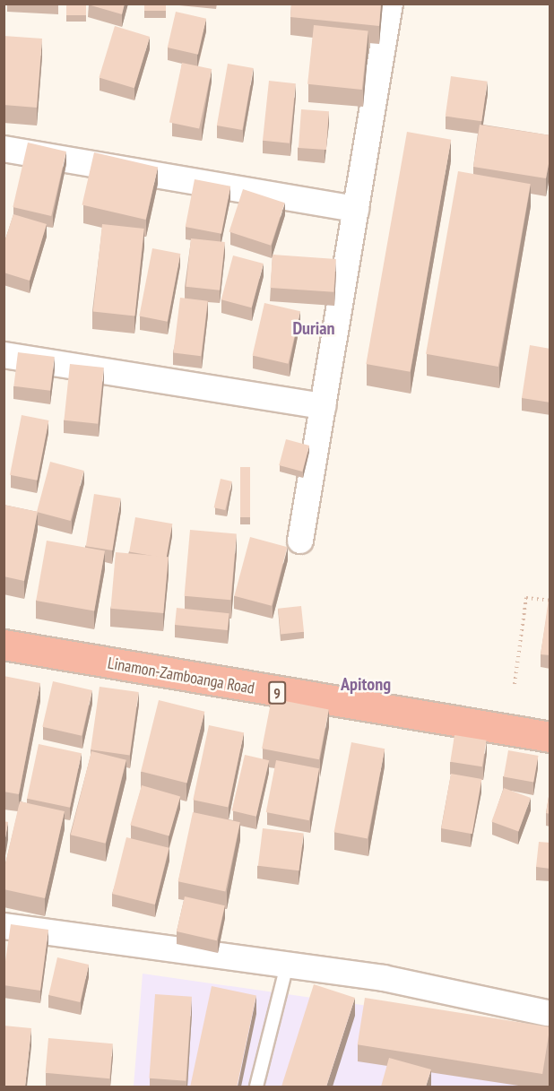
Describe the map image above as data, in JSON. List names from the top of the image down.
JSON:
{
  "streets": {
    "highway": ["Linamon-Zamboanga Road", "9"]
  },
  "districts": ["Durian", "Apitong"]
}
